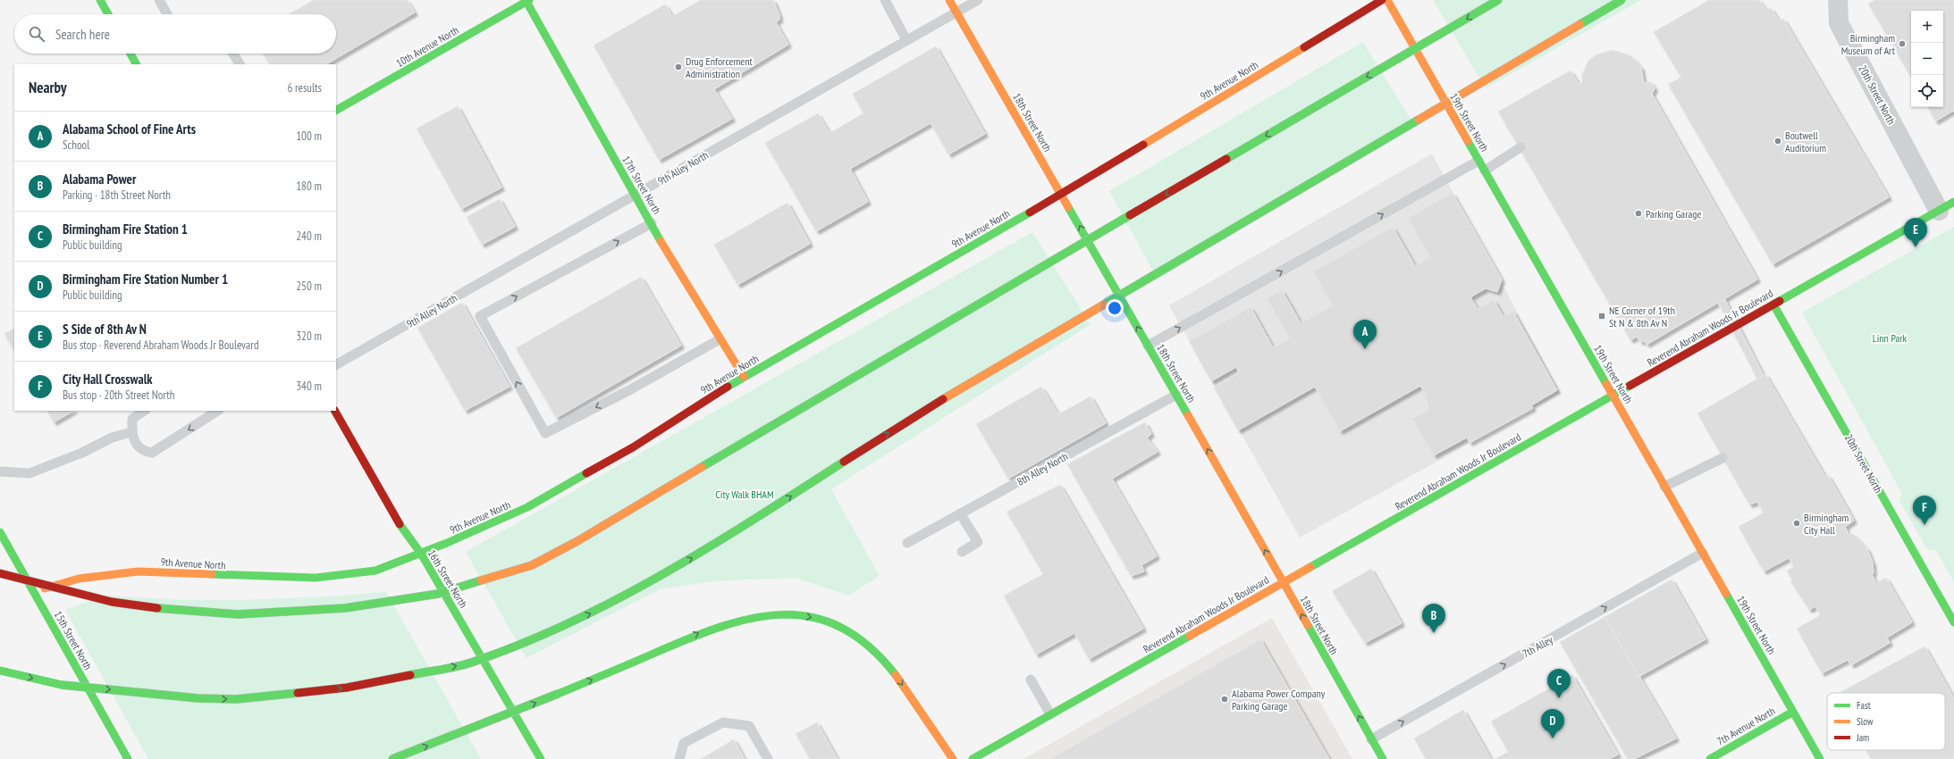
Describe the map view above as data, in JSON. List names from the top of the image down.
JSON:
{
  "streets": {
    "main road": [
      "10th Avenue North",
      "9th Avenue North",
      "20th Street North",
      "18th Street North",
      "19th Street North",
      "17th Street North",
      "Reverend Abraham Woods Jr Boulevard",
      "16th Street North",
      "15th Street North",
      "7th Avenue North"
    ],
    "lane": ["9th Alley North", "8th Alley North", "7th Alley"]
  },
  "crossings": [
    ["10th Avenue North", "17th Street North"],
    ["9th Avenue North", "18th Street North"],
    ["9th Avenue North", "17th Street North"],
    ["9th Avenue North", "16th Street North"],
    ["9th Avenue North", "15th Street North"],
    ["20th Street North", "Reverend Abraham Woods Jr Boulevard"],
    ["18th Street North", "9th Alley North"],
    ["18th Street North", "Reverend Abraham Woods Jr Boulevard"],
    ["18th Street North", "8th Alley North"],
    ["18th Street North", "7th Alley"],
    ["19th Street North", "Reverend Abraham Woods Jr Boulevard"],
    ["19th Street North", "7th Alley"],
    ["19th Street North", "7th Avenue North"],
    ["9th Alley North", "17th Street North"]
  ],
  "one_way": ["18th Street North", "7th Alley"],
  "parks": ["Linn Park", "City Walk BHAM"],
  "places": {
    "other": [
      "Birmingham Museum of Art",
      "Drug Enforcement Administration",
      "Boutwell Auditorium",
      "Parking Garage",
      "Birmingham City Hall",
      "Alabama Power Company Parking Garage"
    ],
    "transit": ["NE Corner of 19th St N & 8th Av N"]
  },
  "legend": ["Fast", "Slow", "Jam"],
  "page": {
    "map_buttons": ["+", "−"],
    "search": "Search here",
    "heading": ["Nearby", "6 results"],
    "list": [
      {
        "mark": "A",
        "name": "Alabama School of Fine Arts",
        "note": "School",
        "value": "100 m"
      },
      {
        "mark": "B",
        "name": "Alabama Power",
        "note": "Parking · 18th Street North",
        "value": "180 m"
      },
      {
        "mark": "C",
        "name": "Birmingham Fire Station 1",
        "note": "Public building",
        "value": "240 m"
      },
      {
        "mark": "D",
        "name": "Birmingham Fire Station Number 1",
        "note": "Public building",
        "value": "250 m"
      },
      {
        "mark": "E",
        "name": "S Side of 8th Av N",
        "note": "Bus stop · Reverend Abraham Woods Jr Boulevard",
        "value": "320 m"
      },
      {
        "mark": "F",
        "name": "City Hall Crosswalk",
        "note": "Bus stop · 20th Street North",
        "value": "340 m"
      }
    ],
    "pins": [
      "E",
      "A",
      "F",
      "B",
      "C",
      "D"
    ]
  }
}
